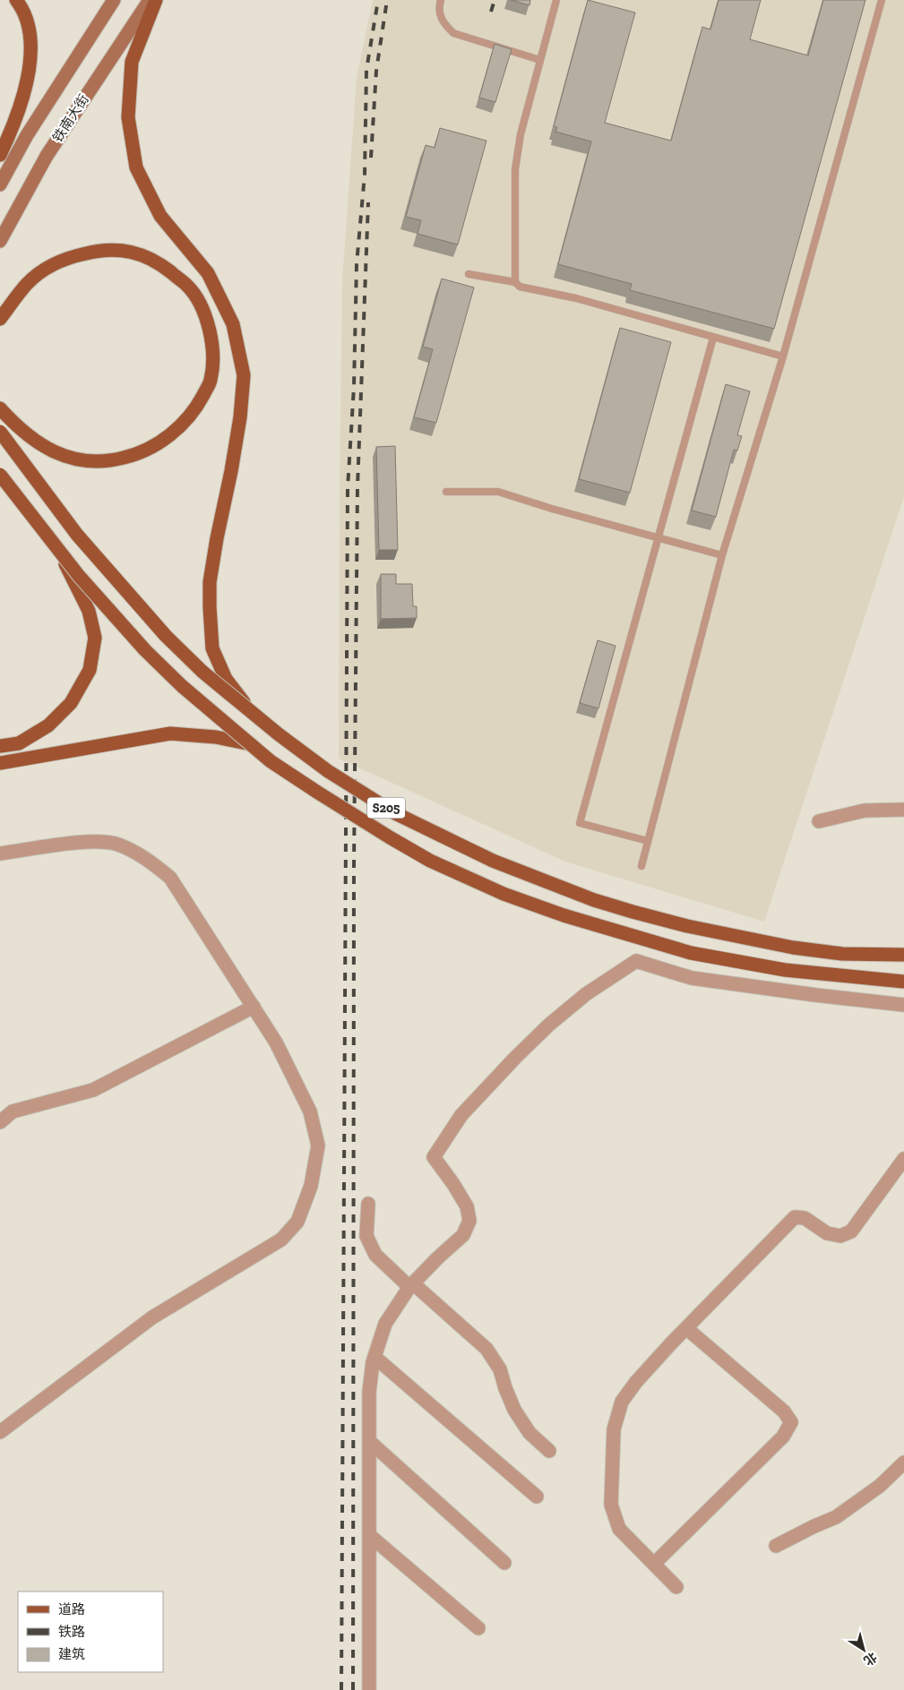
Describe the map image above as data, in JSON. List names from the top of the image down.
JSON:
{
  "streets": {
    "main road": ["铁南大街", "S205"]
  },
  "legend": ["道路", "铁路", "建筑"],
  "north": "bottom right"
}
